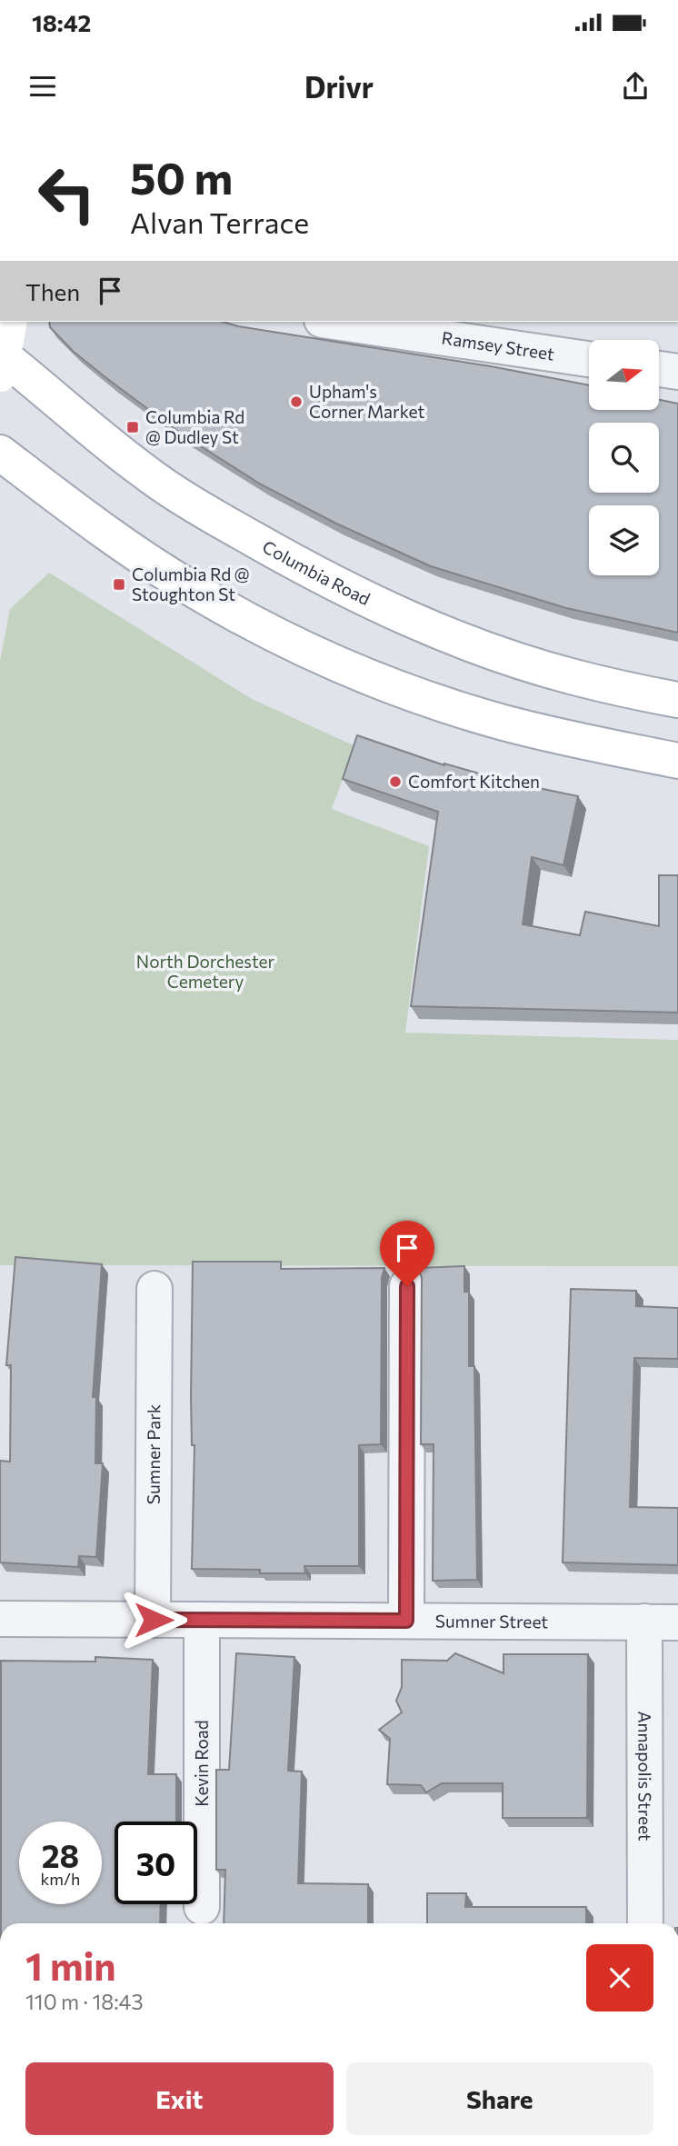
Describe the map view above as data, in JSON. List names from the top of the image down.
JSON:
{
  "streets": {
    "main road": ["Columbia Road"],
    "street": [
      "Ramsey Street",
      "Sumner Park",
      "Sumner Street",
      "Kevin Road",
      "Annapolis Street"
    ]
  },
  "crossings": [
    ["Sumner Park", "Sumner Street"],
    ["Sumner Street", "Kevin Road"],
    ["Sumner Street", "Annapolis Street"]
  ],
  "parks": ["North Dorchester Cemetery"],
  "places": {
    "other": ["Upham's Corner Market", "Comfort Kitchen"],
    "transit": ["Columbia Rd @ Dudley St", "Columbia Rd @ Stoughton St"]
  },
  "north": "right",
  "page": {
    "status": "18:42",
    "header": "Drivr",
    "turn": ["50 m", "Alvan Terrace"],
    "then": "Then",
    "speed": "28 km/h",
    "limit": "30",
    "heading": ["1 min", "110 m · 18:43"],
    "buttons": ["Exit", "Share"]
  }
}
